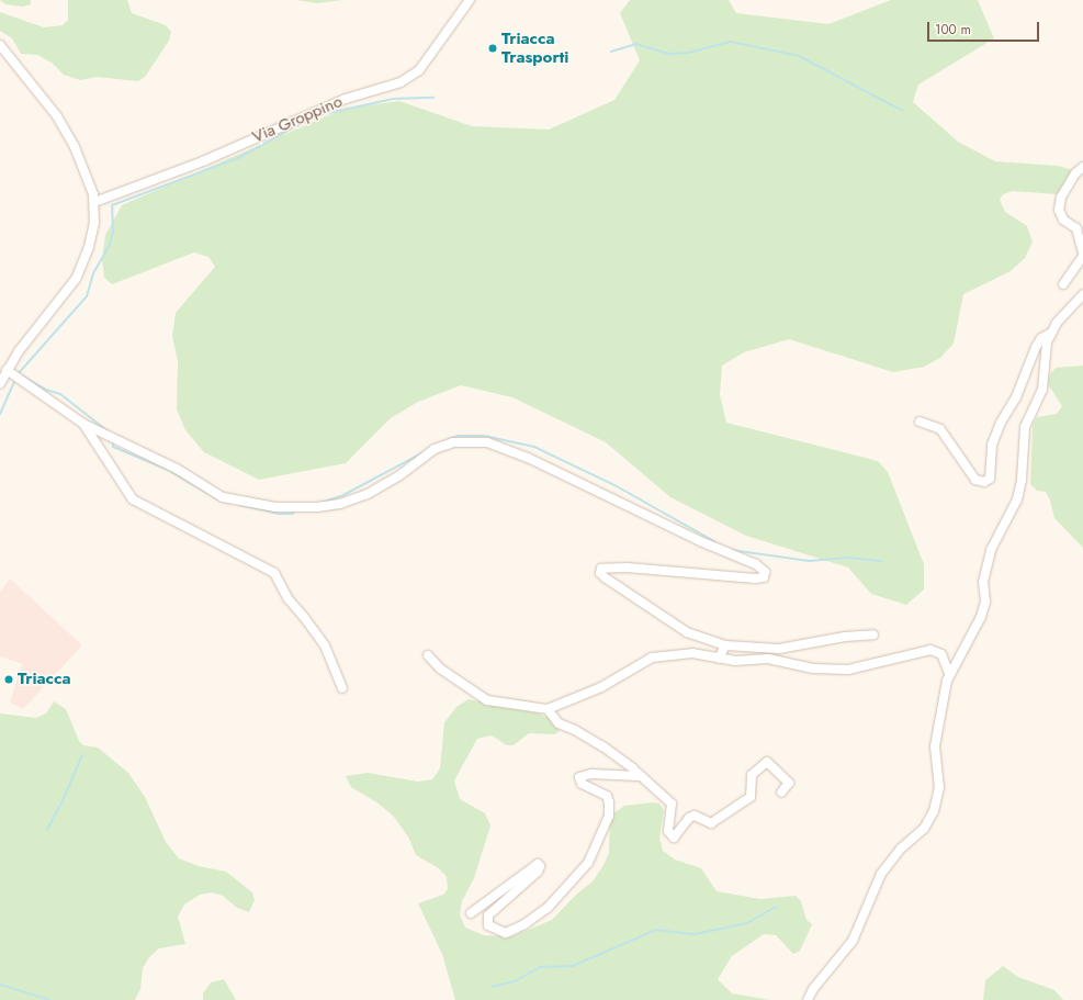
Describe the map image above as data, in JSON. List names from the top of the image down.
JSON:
{
  "streets": {
    "street": ["Via Groppino"]
  },
  "places": ["Triacca Trasporti", "Triacca"],
  "scale_bar": "100 m"
}
